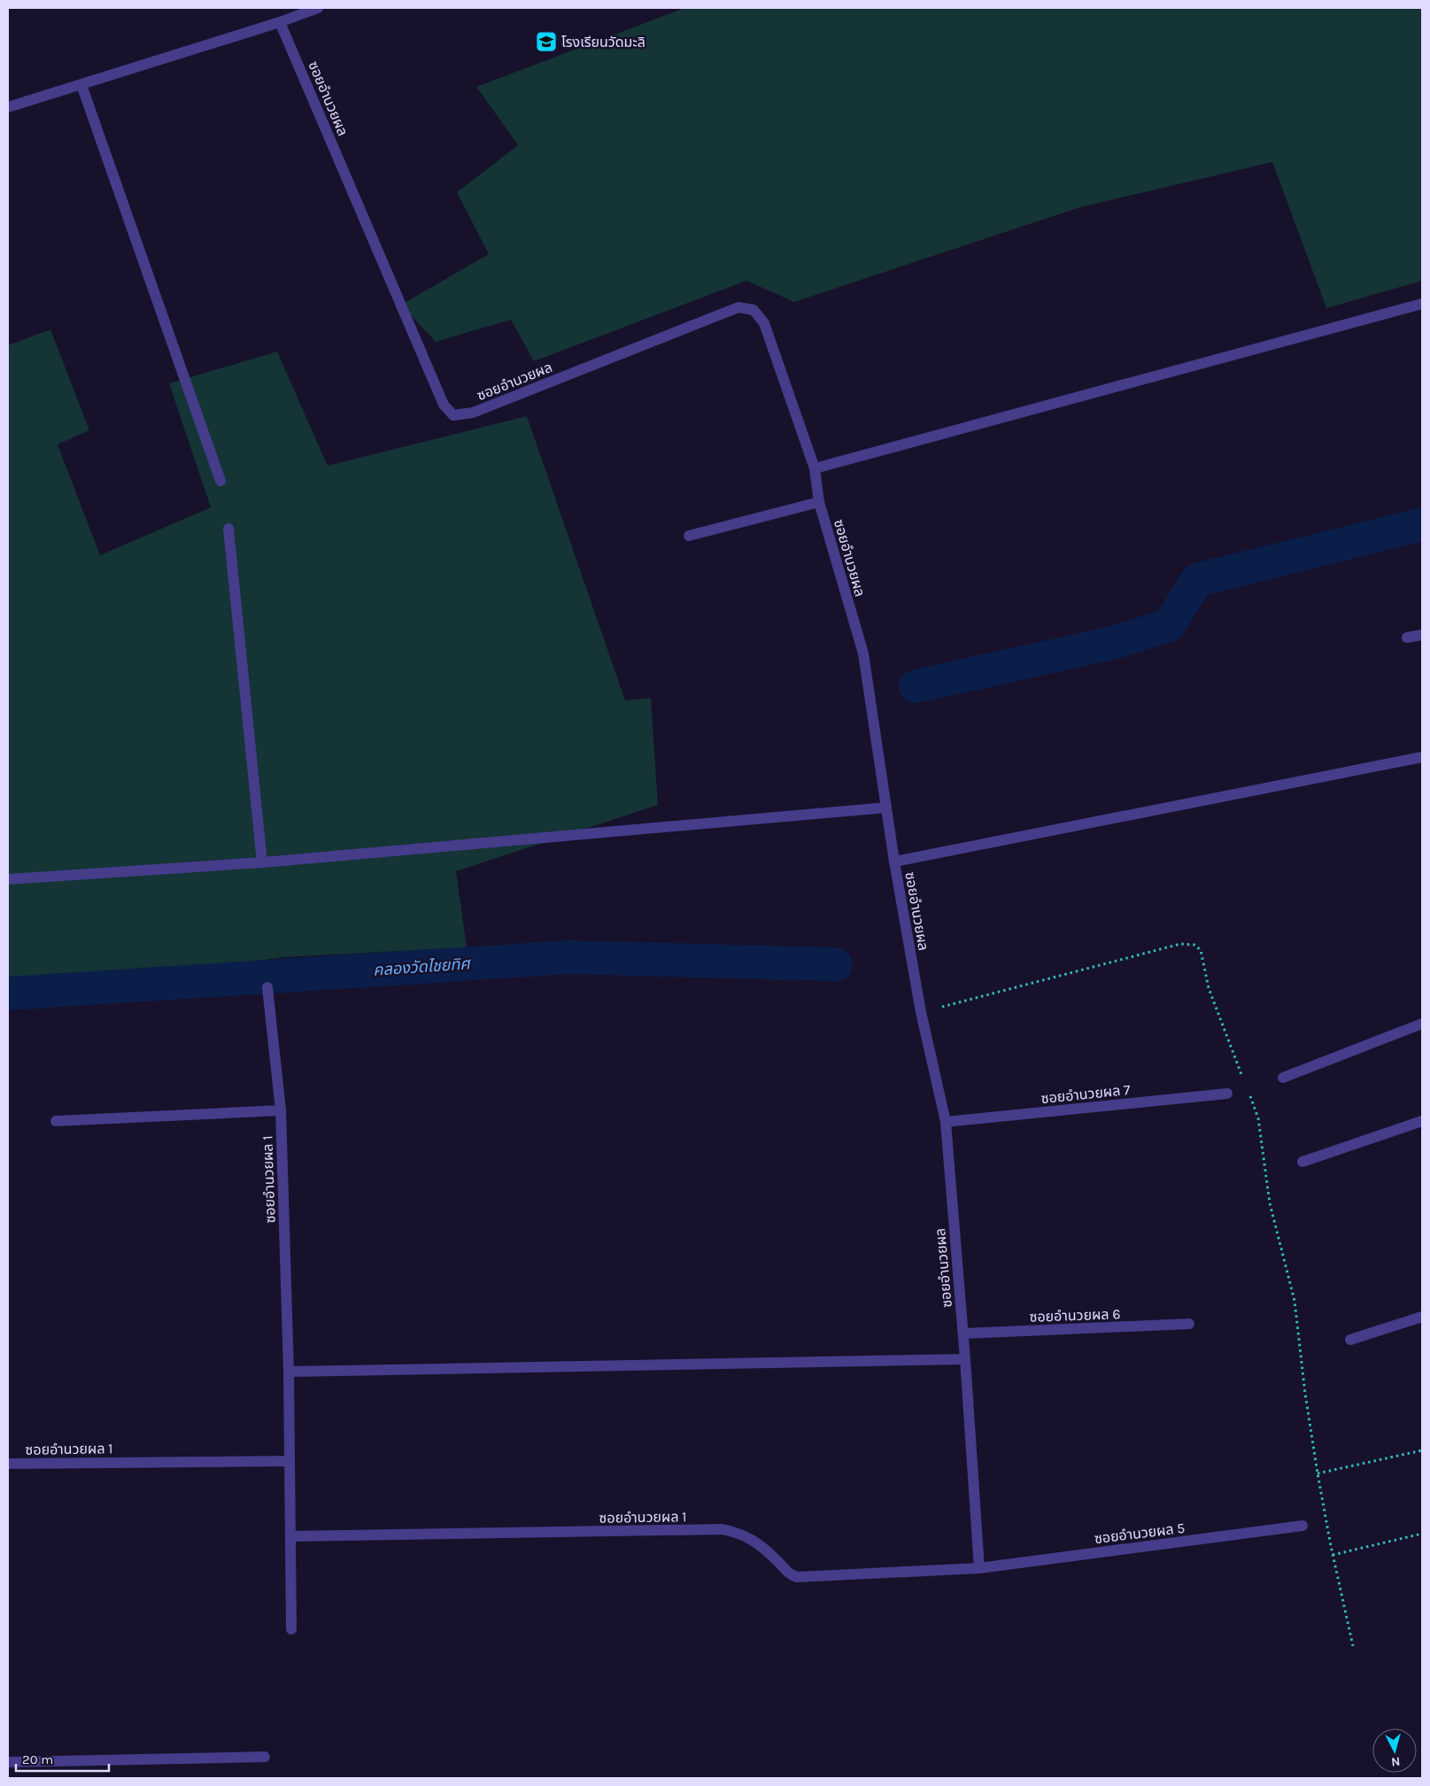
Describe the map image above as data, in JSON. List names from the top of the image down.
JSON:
{
  "streets": {
    "street": [
      "ซอยอำนวยผล",
      "ซอยอำนวยผล 7",
      "ซอยอำนวยผล 1",
      "ซอยอำนวยผล 6",
      "ซอยอำนวยผล 5"
    ]
  },
  "crossings": [
    ["ซอยอำนวยผล", "ซอยอำนวยผล 7"],
    ["ซอยอำนวยผล", "ซอยอำนวยผล 1"],
    ["ซอยอำนวยผล", "ซอยอำนวยผล 6"],
    ["ซอยอำนวยผล", "ซอยอำนวยผล 5"],
    ["ซอยอำนวยผล 1", "ซอยอำนวยผล 5"]
  ],
  "water": ["คลองวัดไชยทิศ"],
  "places": {
    "school or university": ["โรงเรียนวัดมะลิ"]
  },
  "scale_bar": "20 m",
  "north": "bottom"
}
